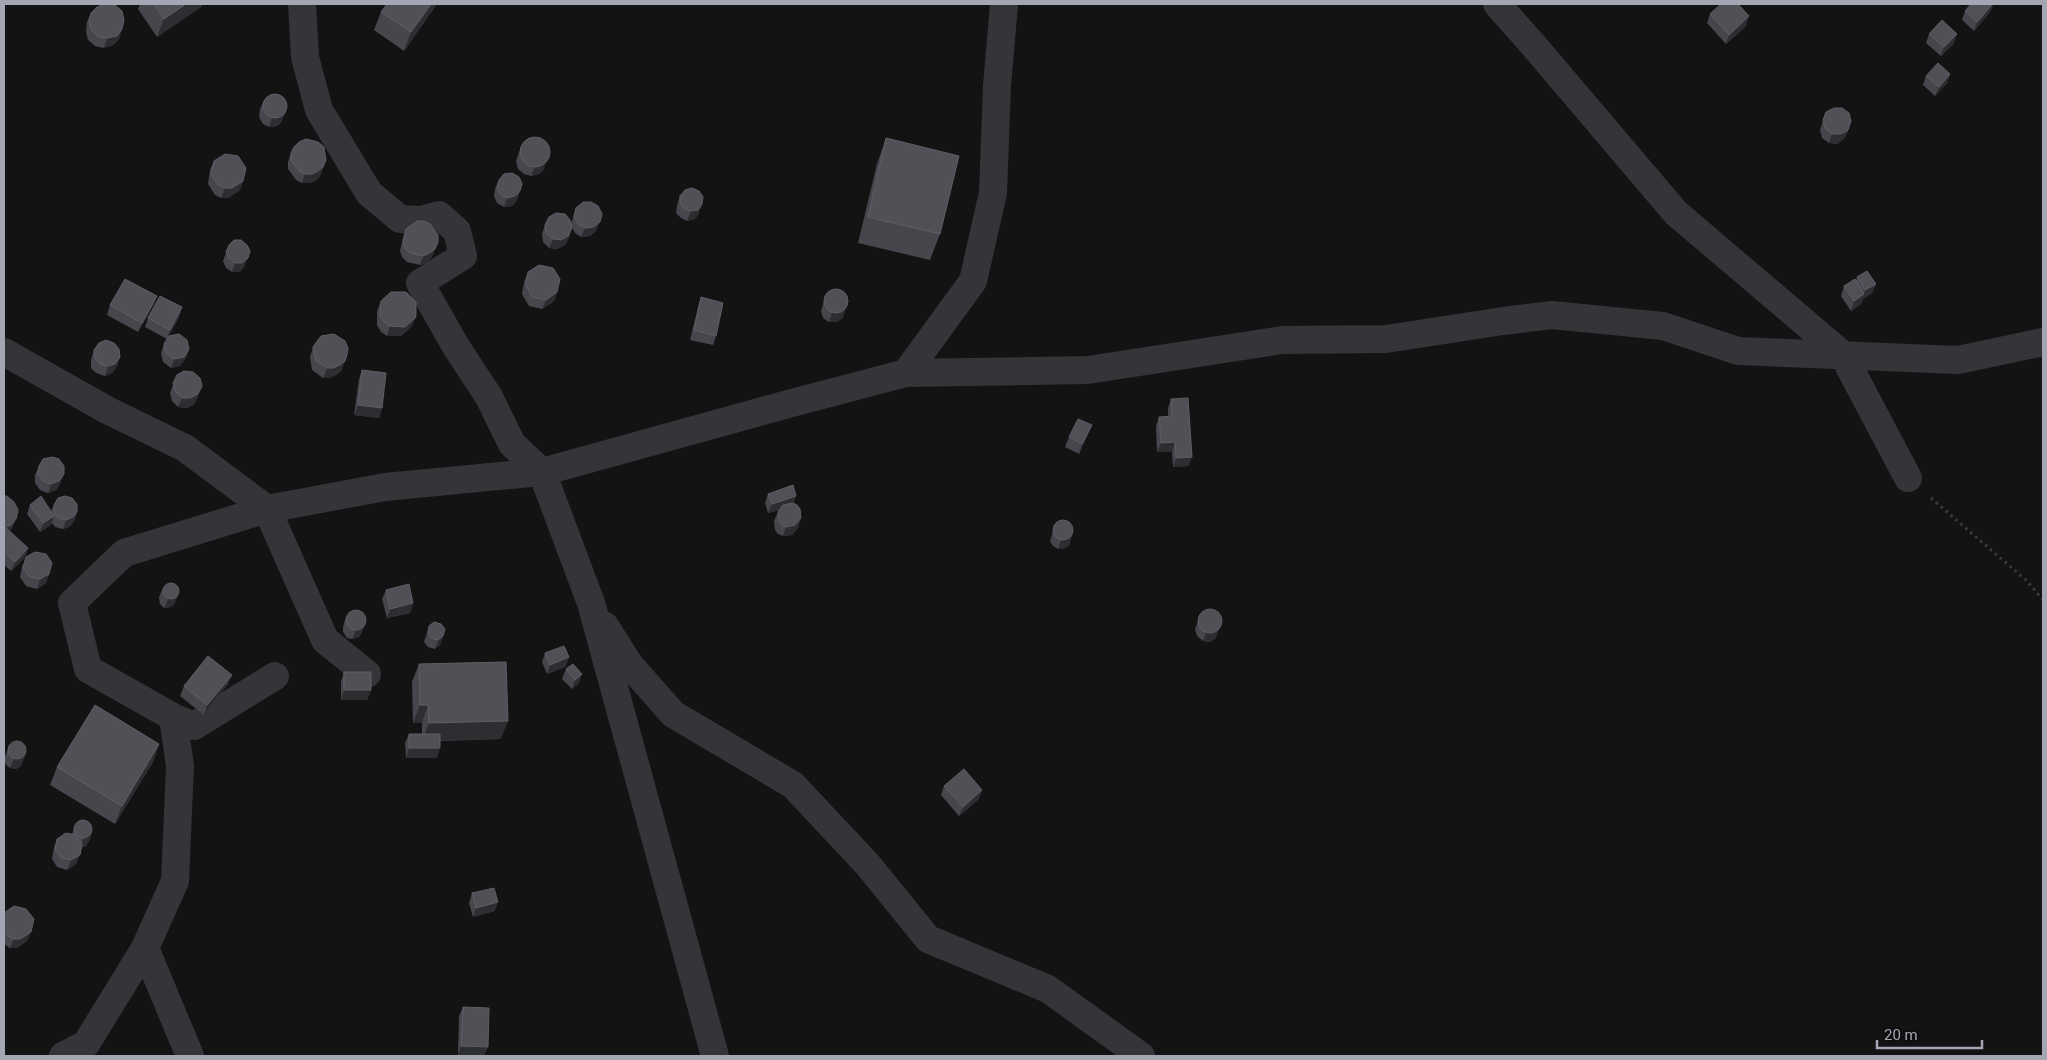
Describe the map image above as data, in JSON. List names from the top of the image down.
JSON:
{
  "scale_bar": "20 m"
}
